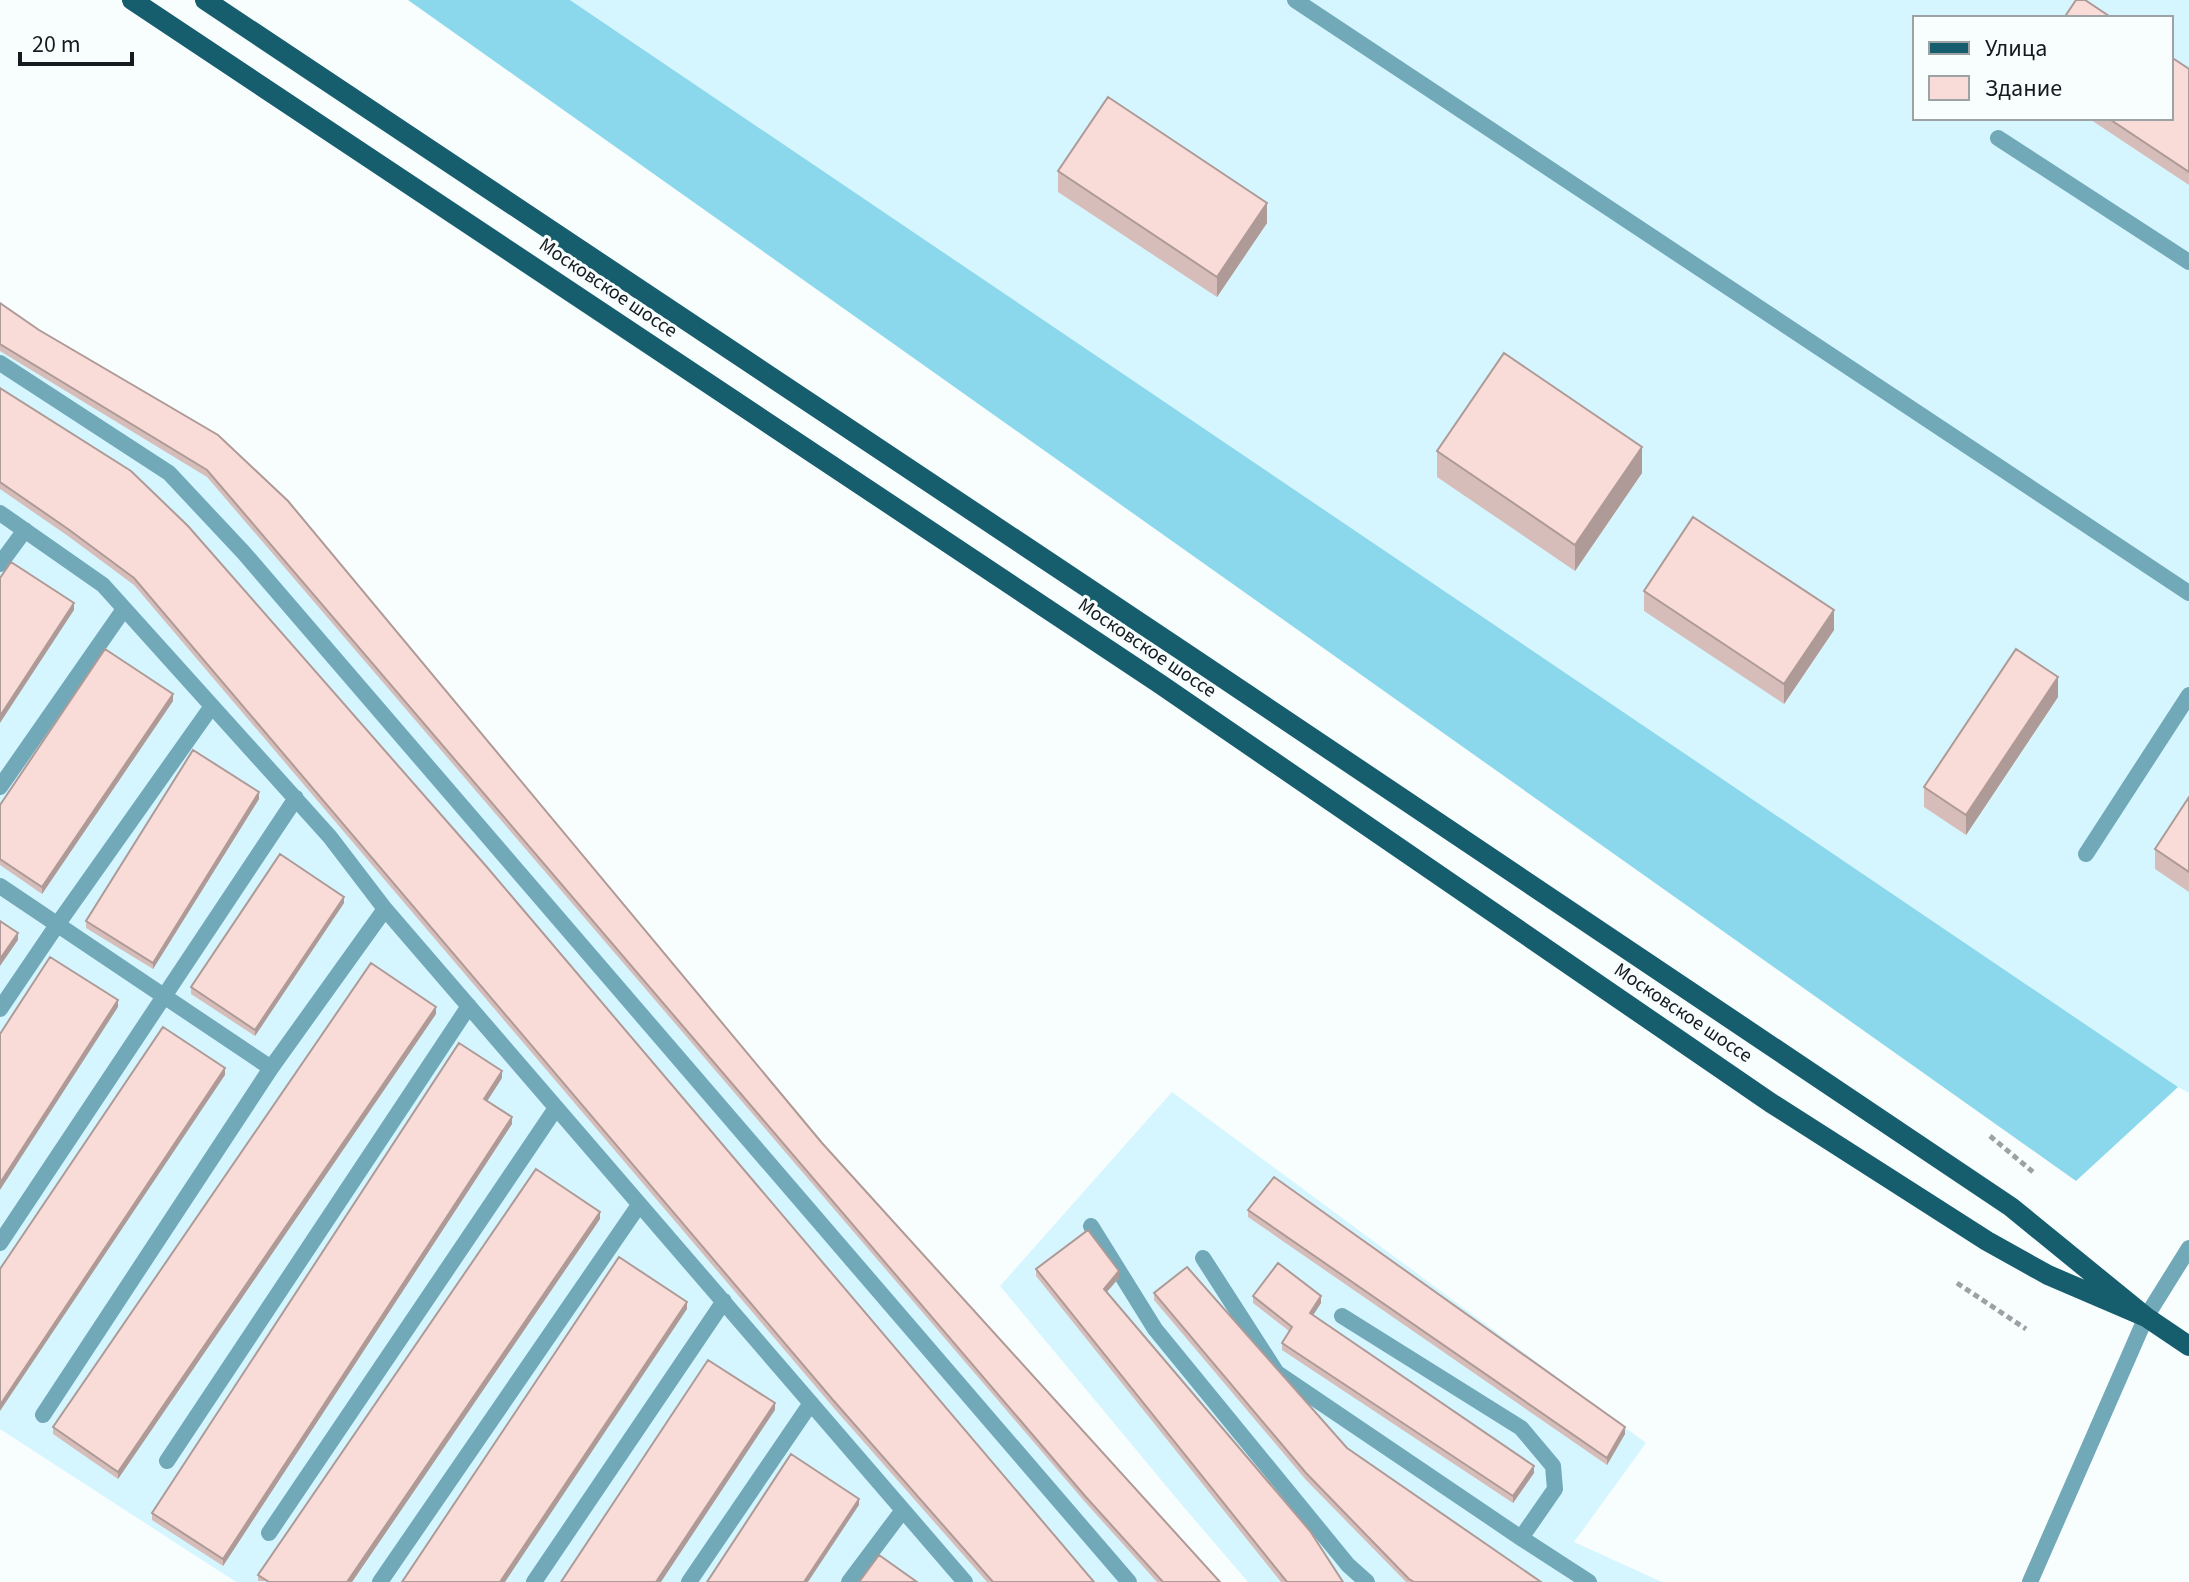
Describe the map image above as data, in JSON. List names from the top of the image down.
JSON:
{
  "streets": {
    "main road": ["Московское шоссе"]
  },
  "legend": ["Улица", "Здание"],
  "scale_bar": "20 m"
}
